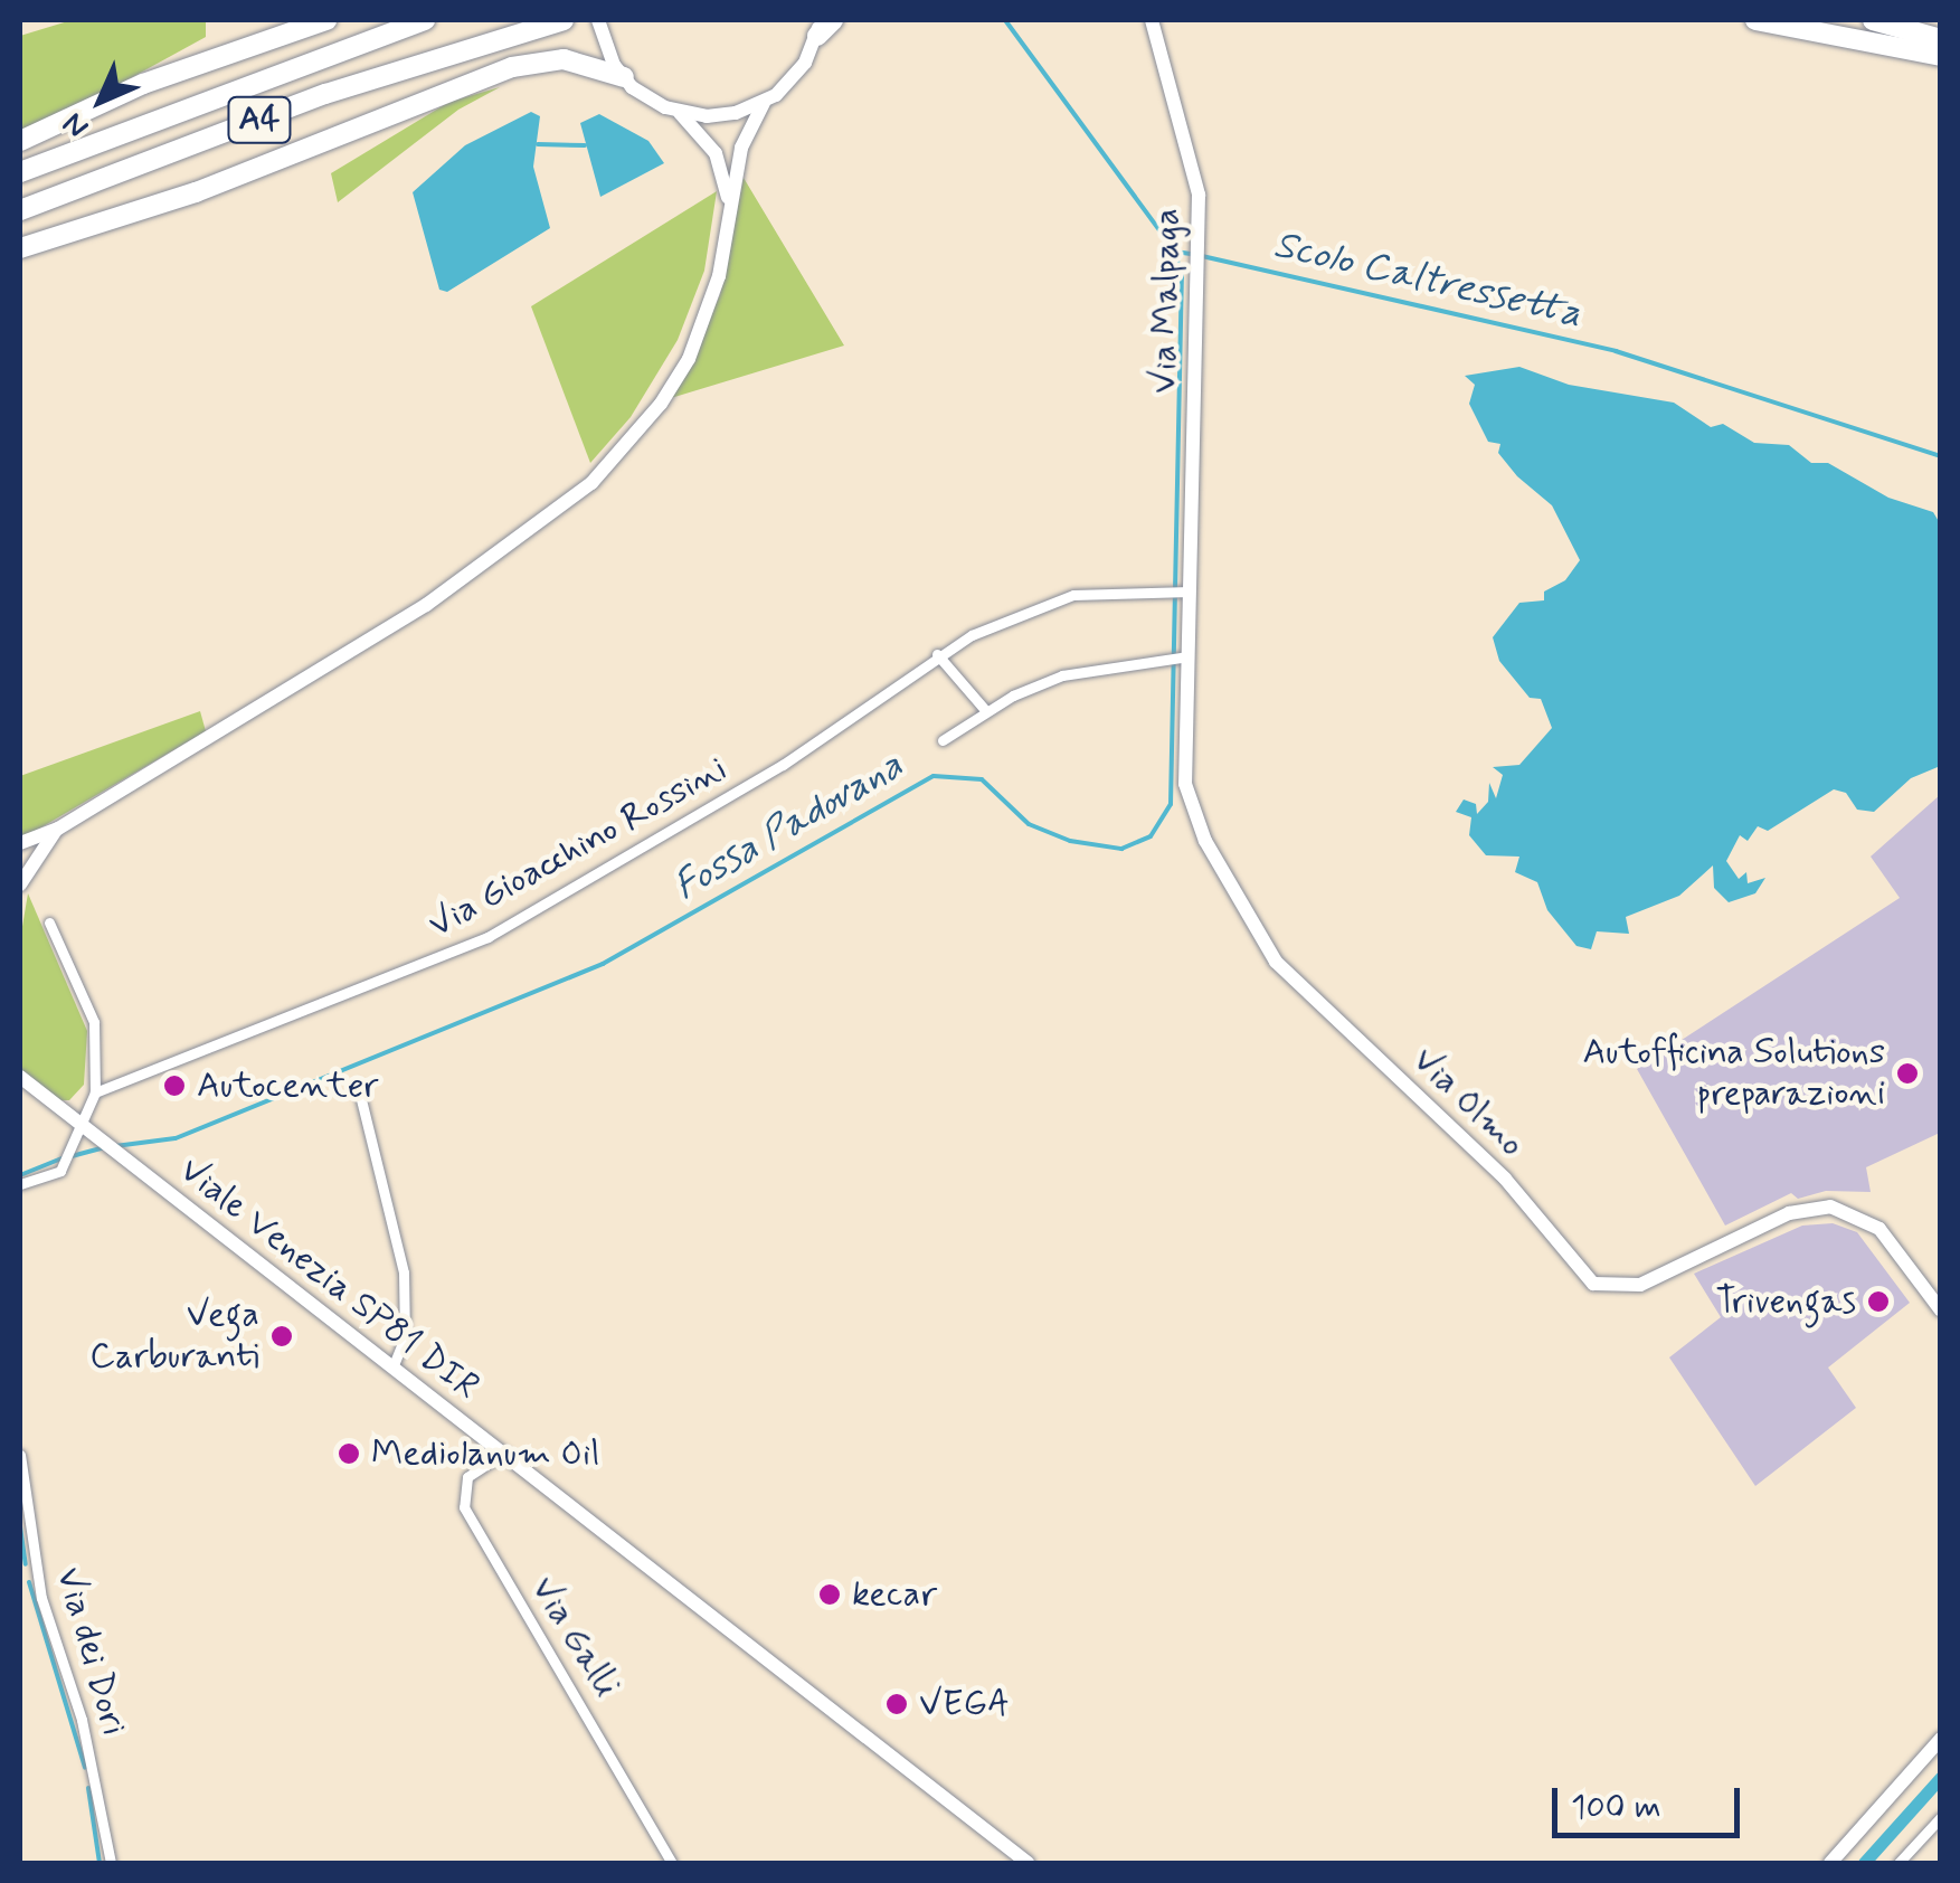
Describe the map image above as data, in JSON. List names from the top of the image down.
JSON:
{
  "streets": {
    "highway": ["A4"],
    "main road": ["Via Malpaga", "Via Olmo", "Viale Venezia SP81 DIR"],
    "street": ["Via Gioacchino Rossini", "Via Galli", "Via dei Dori"]
  },
  "crossings": [
    ["Via Malpaga", "Via Gioacchino Rossini"],
    ["Via Malpaga", "Via Olmo"],
    ["Via Gioacchino Rossini", "Via Olmo"],
    ["Viale Venezia SP81 DIR", "Via Galli"]
  ],
  "water": ["Scolo Caltressetta", "Fossa Padovana"],
  "places": [
    "Autofficina Solutions preparazioni",
    "Autocenter",
    "Trivengas",
    "Vega Carburanti",
    "Mediolanum Oil",
    "kecar",
    "VEGA"
  ],
  "scale_bar": "100 m",
  "north": "bottom left"
}
